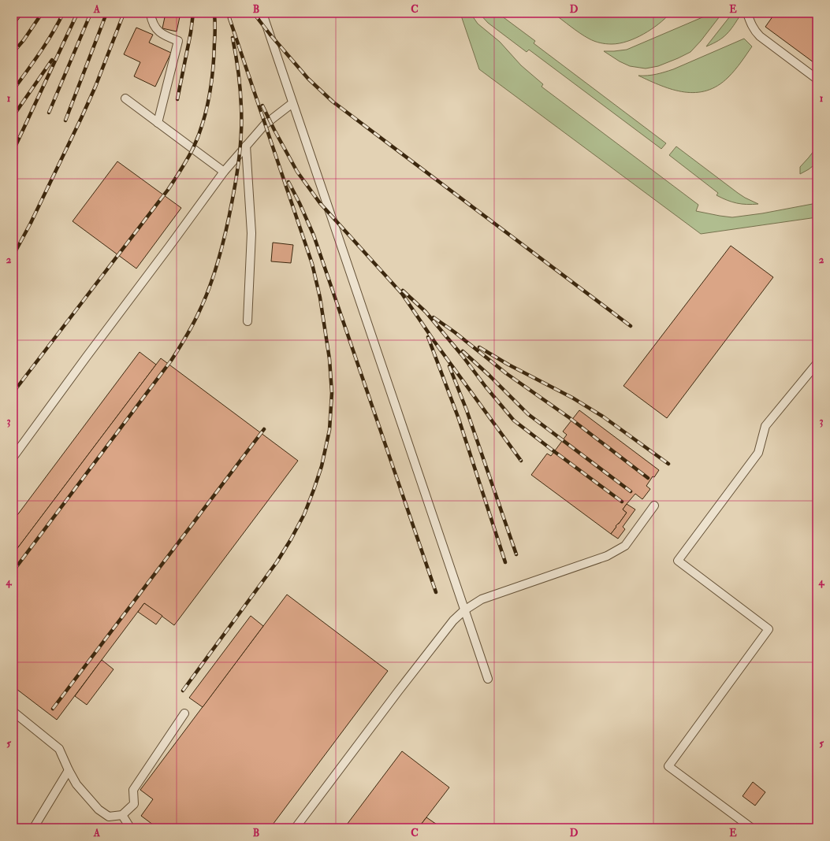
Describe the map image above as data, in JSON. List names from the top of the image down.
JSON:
{
  "grid": {
    "columns": [
      "A",
      "B",
      "C",
      "D",
      "E"
    ],
    "rows": [
      "1",
      "2",
      "3",
      "4",
      "5"
    ]
  }
}
